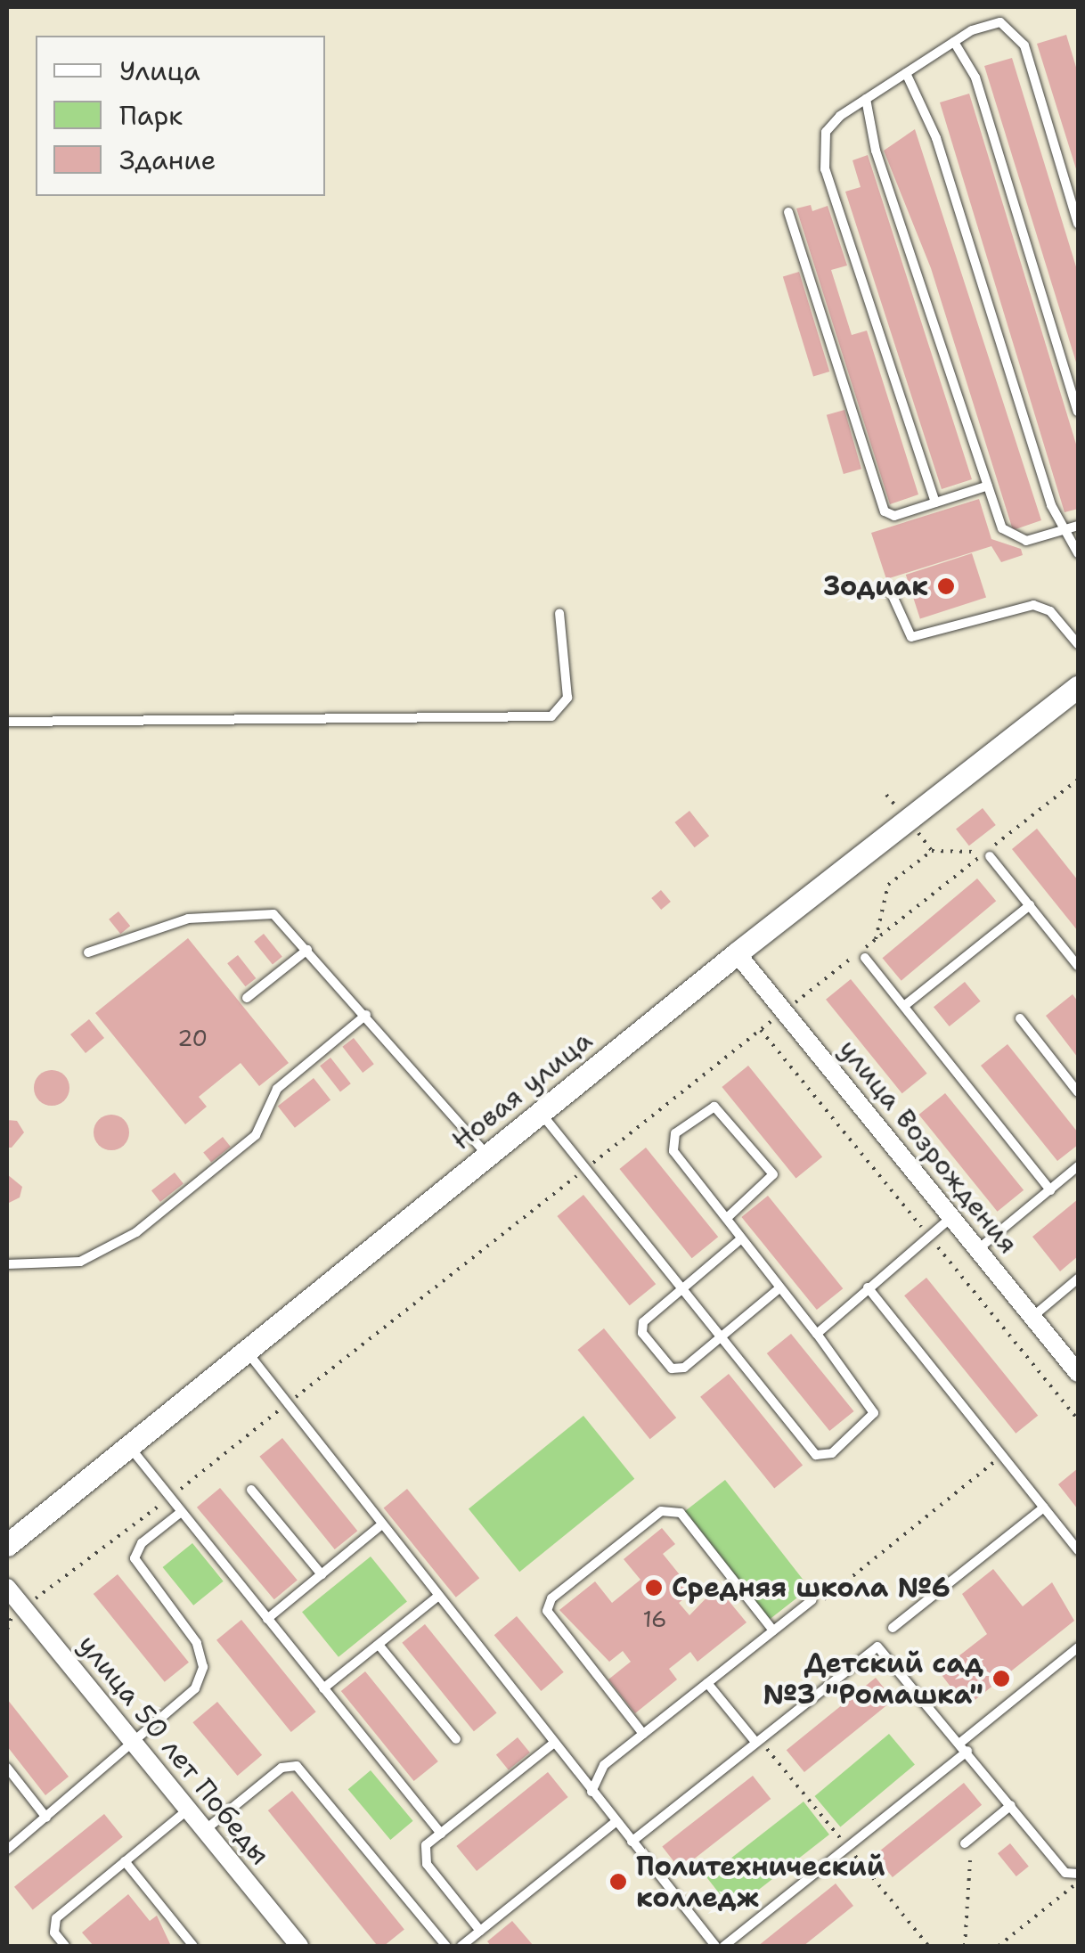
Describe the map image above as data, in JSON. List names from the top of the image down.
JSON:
{
  "streets": {
    "street": ["Новая улица", "улица Возрождения", "улица 50 лет Победы"]
  },
  "crossings": [
    ["Новая улица", "улица Возрождения"]
  ],
  "places": [
    "Зодиак",
    "Средняя школа №6",
    "Детский сад №3 \"Ромашка\"",
    "Политехнический колледж"
  ],
  "house_numbers": ["20", "16"],
  "legend": ["Улица", "Парк", "Здание"]
}
